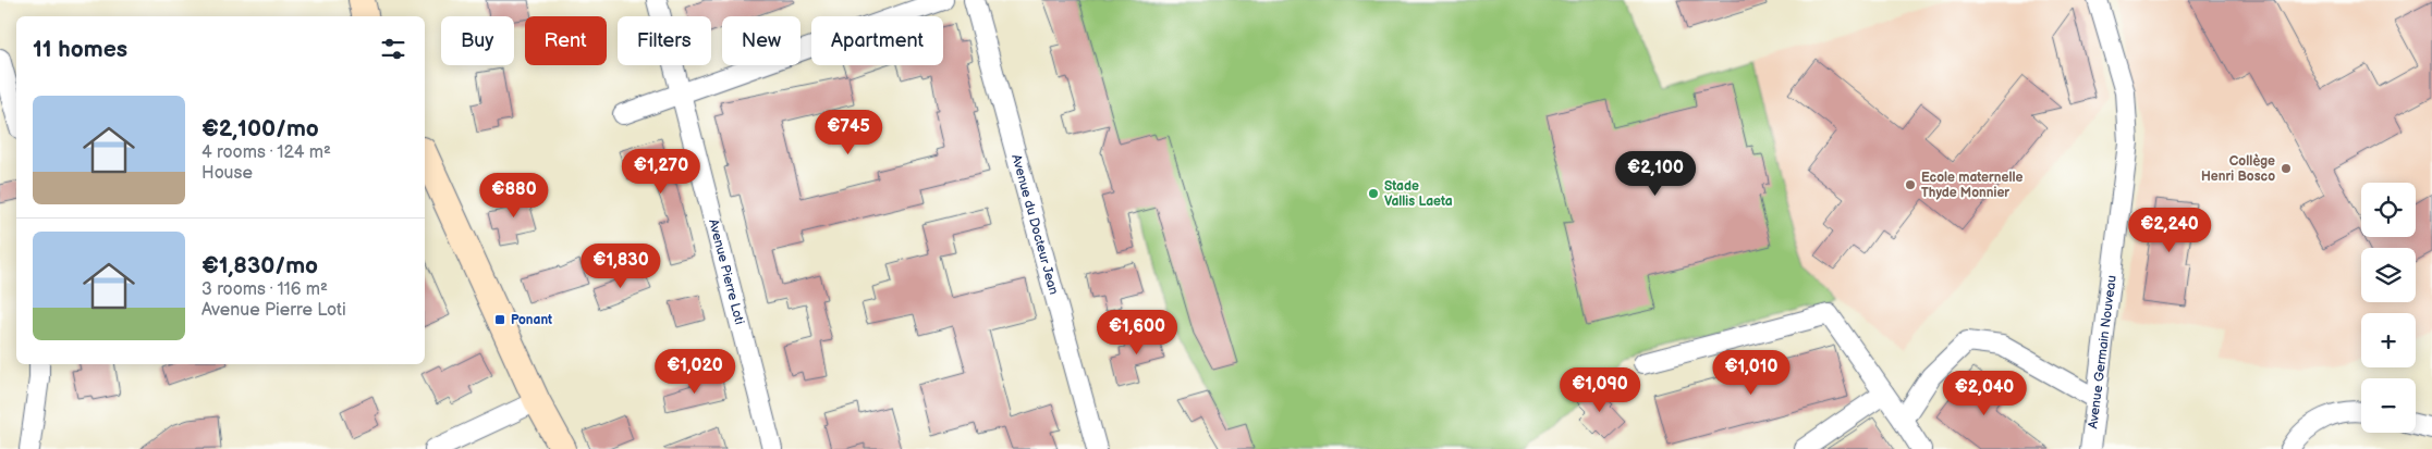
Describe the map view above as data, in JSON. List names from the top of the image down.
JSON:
{
  "streets": {
    "street": ["Avenue du Docteur Jean", "Avenue Pierre Loti", "Avenue Germain Nouveau"]
  },
  "places": {
    "other": ["Collège Henri Bosco", "Ecole maternelle Thyde Monnier", "Stade Vallis Laeta"],
    "transit": ["Ponant"]
  },
  "page": {
    "chip": [
      "Buy",
      "Rent",
      "Filters",
      "New",
      "Apartment"
    ],
    "heading": "11 homes",
    "list": [
      {
        "name": "€2,100/mo",
        "note": "4 rooms · 124 m² · House"
      },
      {
        "name": "€1,830/mo",
        "note": "3 rooms · 116 m² · Avenue Pierre Loti"
      }
    ],
    "price": [
      "€745",
      "€1,270",
      "€2,100",
      "€880",
      "€2,240",
      "€1,830",
      "€1,600",
      "€1,020",
      "€1,010",
      "€1,090",
      "€2,040"
    ],
    "map_buttons": ["+", "−"]
  }
}
